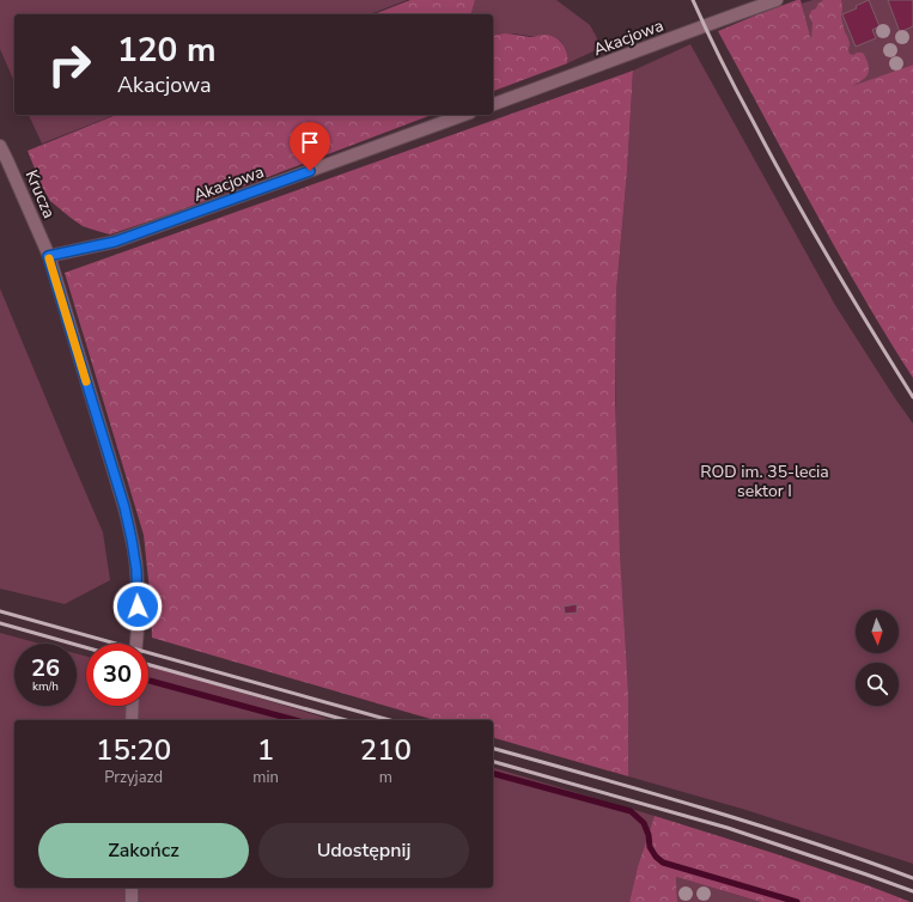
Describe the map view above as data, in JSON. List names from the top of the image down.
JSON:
{
  "streets": {
    "street": ["Akacjowa", "Krucza"]
  },
  "crossings": [
    ["Akacjowa", "Krucza"]
  ],
  "parks": ["ROD im. 35-lecia sektor I"],
  "north": "bottom",
  "page": {
    "turn": ["120 m", "Akacjowa"],
    "speed": "26 km/h",
    "limit": "30",
    "eta": [
      "15:20",
      "Przyjazd",
      "1",
      "min",
      "210",
      "m"
    ],
    "buttons": ["Zakończ", "Udostępnij"]
  }
}
